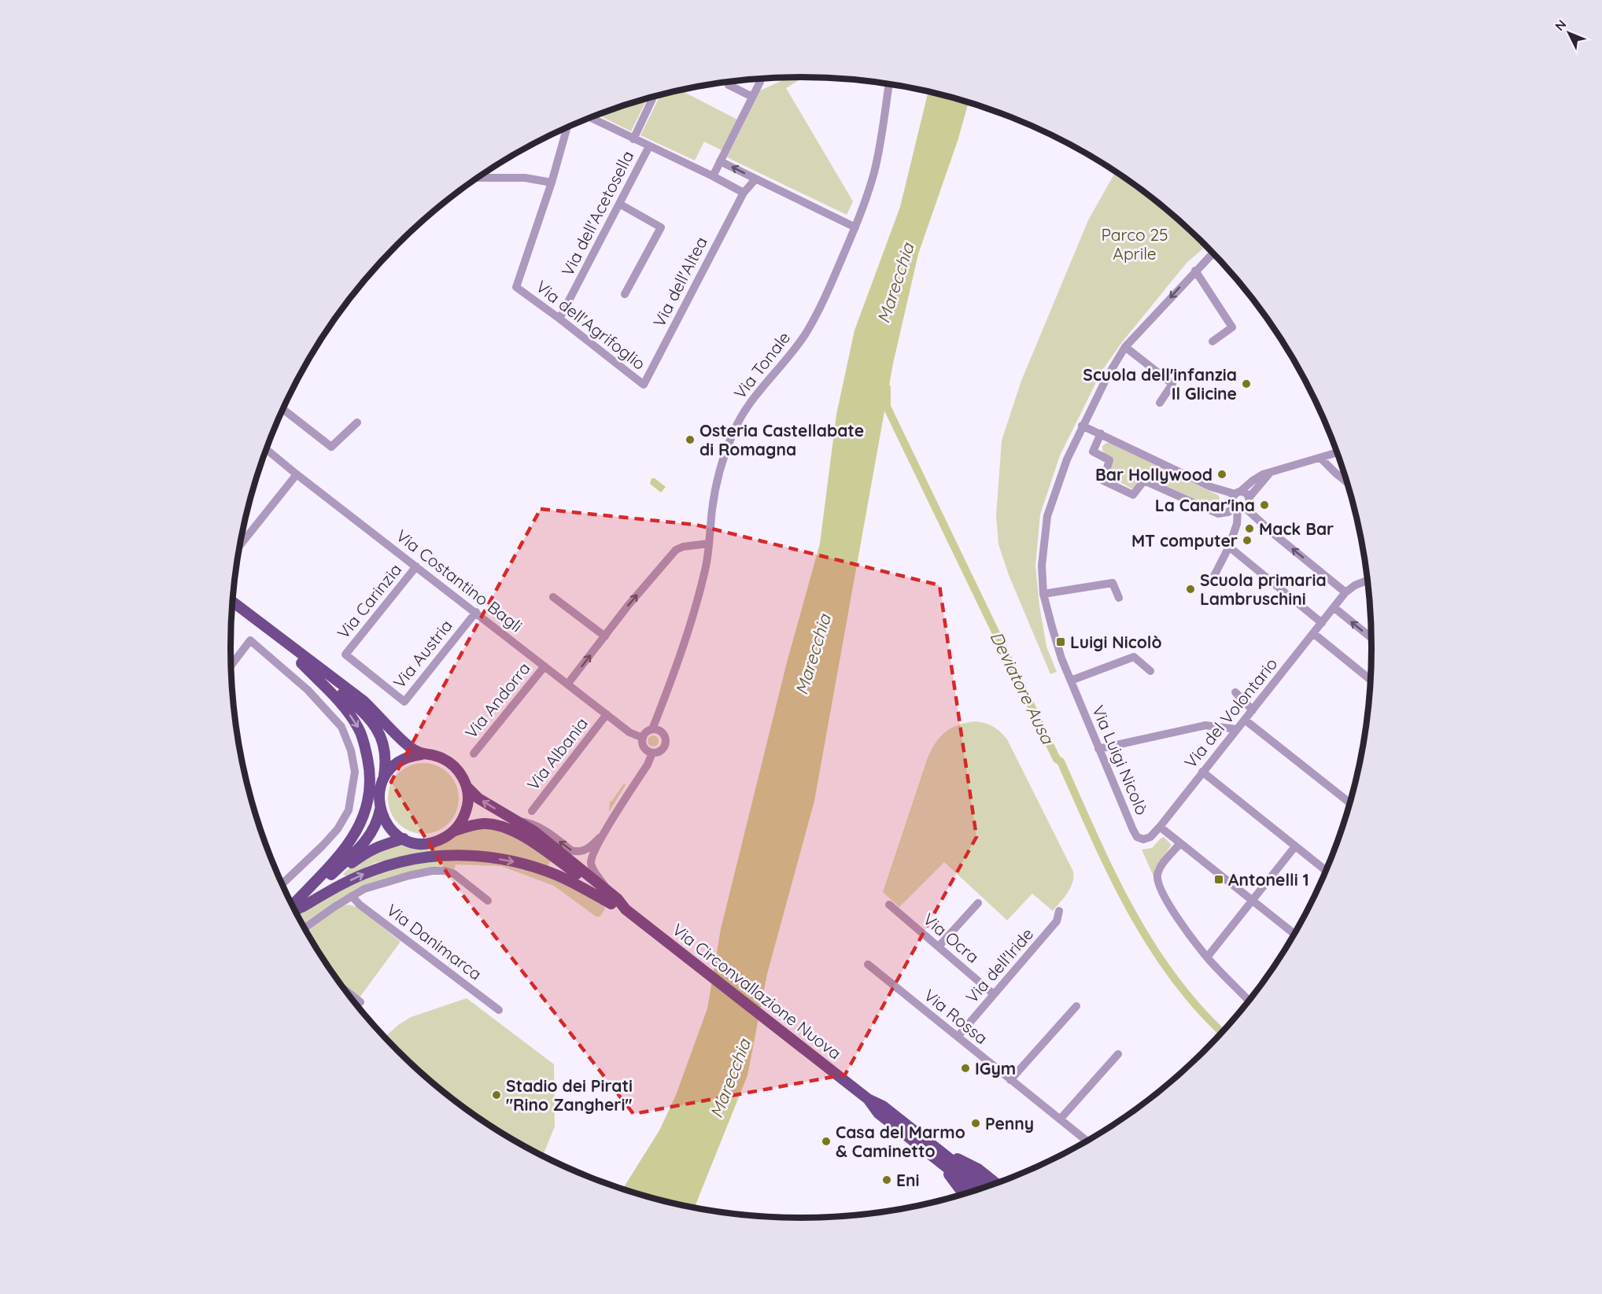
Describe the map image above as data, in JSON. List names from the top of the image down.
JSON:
{
  "streets": {
    "main road": ["Via Circonvallazione Nuova"],
    "street": [
      "Via dell'Acetosella",
      "Via dell'Altea",
      "Via dell'Agrifoglio",
      "Via Tonale",
      "Via Costantino Bagli",
      "Via Carinzia",
      "Via Austria",
      "Via Andorra",
      "Via del Volontario",
      "Via Albania",
      "Via Luigi Nicolò",
      "Via Ocra",
      "Via Danimarca",
      "Via dell'Iride",
      "Via Rossa"
    ]
  },
  "crossings": [
    ["Via dell'Acetosella", "Via dell'Agrifoglio"],
    ["Via dell'Altea", "Via dell'Agrifoglio"],
    ["Via Tonale", "Via Costantino Bagli"],
    ["Via Costantino Bagli", "Via Carinzia"],
    ["Via Costantino Bagli", "Via Austria"],
    ["Via Costantino Bagli", "Via Andorra"],
    ["Via Costantino Bagli", "Via Albania"],
    ["Via Carinzia", "Via Austria"],
    ["Via del Volontario", "Via Luigi Nicolò"],
    ["Via Ocra", "Via dell'Iride"],
    ["Via dell'Iride", "Via Rossa"]
  ],
  "water": ["Marecchia", "Deviatore Ausa"],
  "parks": ["Parco 25 Aprile"],
  "places": {
    "other": [
      "Scuola dell'infanzia Il Glicine",
      "Osteria Castellabate di Romagna",
      "Bar Hollywood",
      "La Canar'ina",
      "Mack Bar",
      "MT computer",
      "Scuola primaria Lambruschini",
      "IGym",
      "Stadio dei Pirati \"Rino Zangheri\"",
      "Penny",
      "Casa del Marmo & Caminetto",
      "Eni"
    ],
    "transit": ["Luigi Nicolò", "Antonelli 1"]
  },
  "north": "top left"
}
